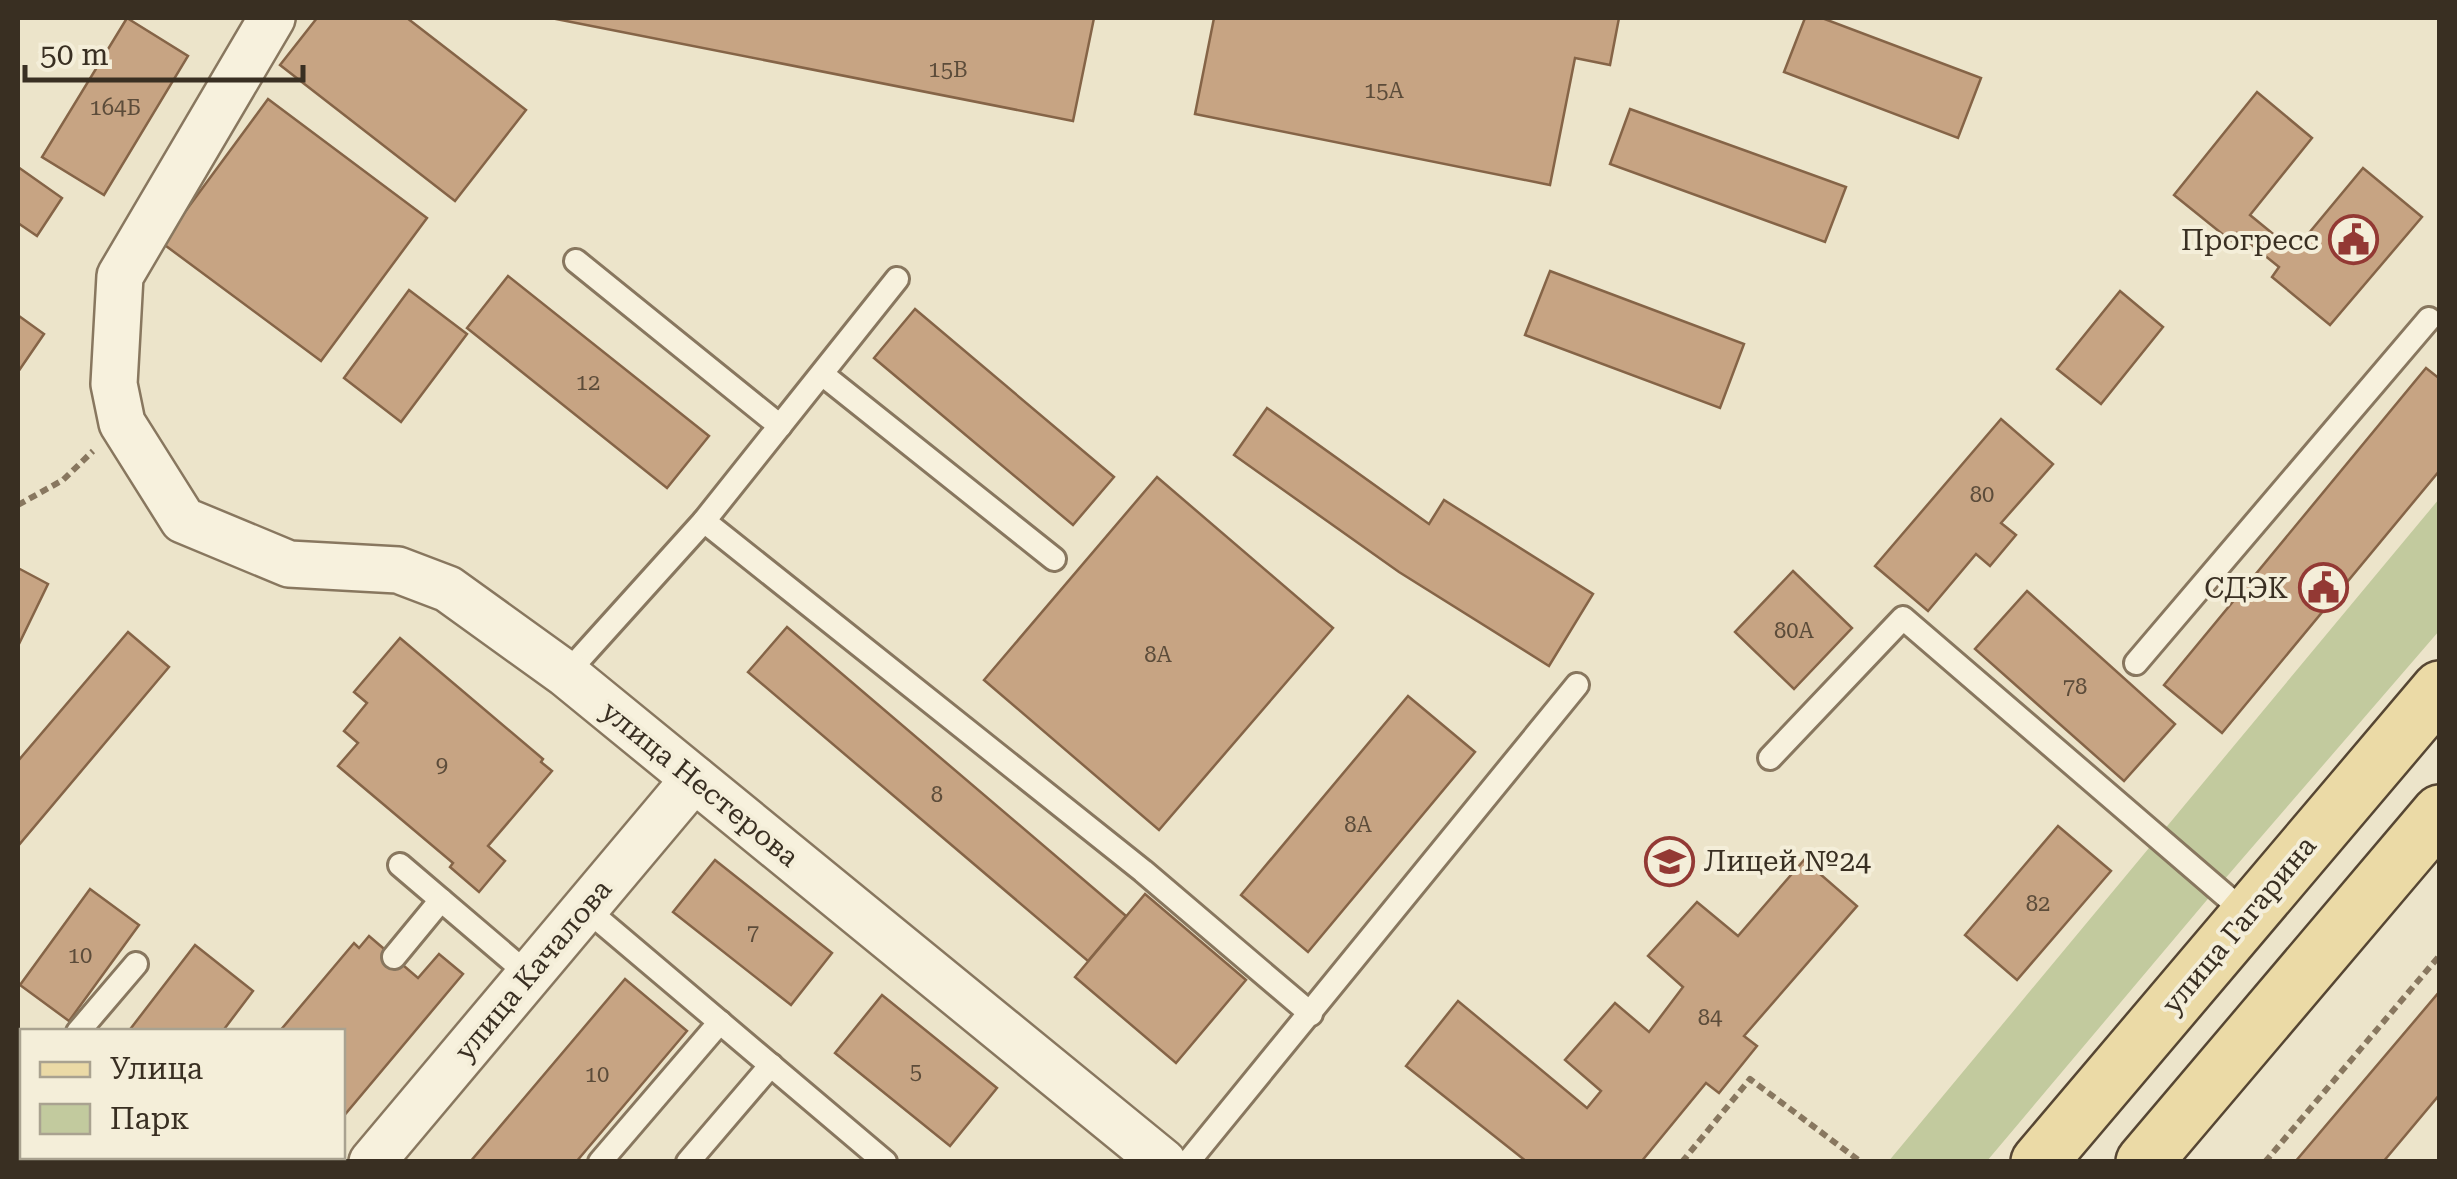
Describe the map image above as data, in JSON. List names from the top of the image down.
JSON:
{
  "streets": {
    "main road": ["улица Гагарина"],
    "street": ["улица Нестерова", "улица Качалова"]
  },
  "crossings": [
    ["улица Нестерова", "улица Качалова"]
  ],
  "places": {
    "public building": ["Прогресс", "СДЭК"],
    "school or university": ["Лицей №24"]
  },
  "house_numbers": [
    "15В",
    "15А",
    "164Б",
    "12",
    "80",
    "80А",
    "8А",
    "78",
    "9",
    "8",
    "8А",
    "82",
    "7",
    "10",
    "84",
    "5",
    "10"
  ],
  "legend": ["Улица", "Парк"],
  "scale_bar": "50 m"
}
